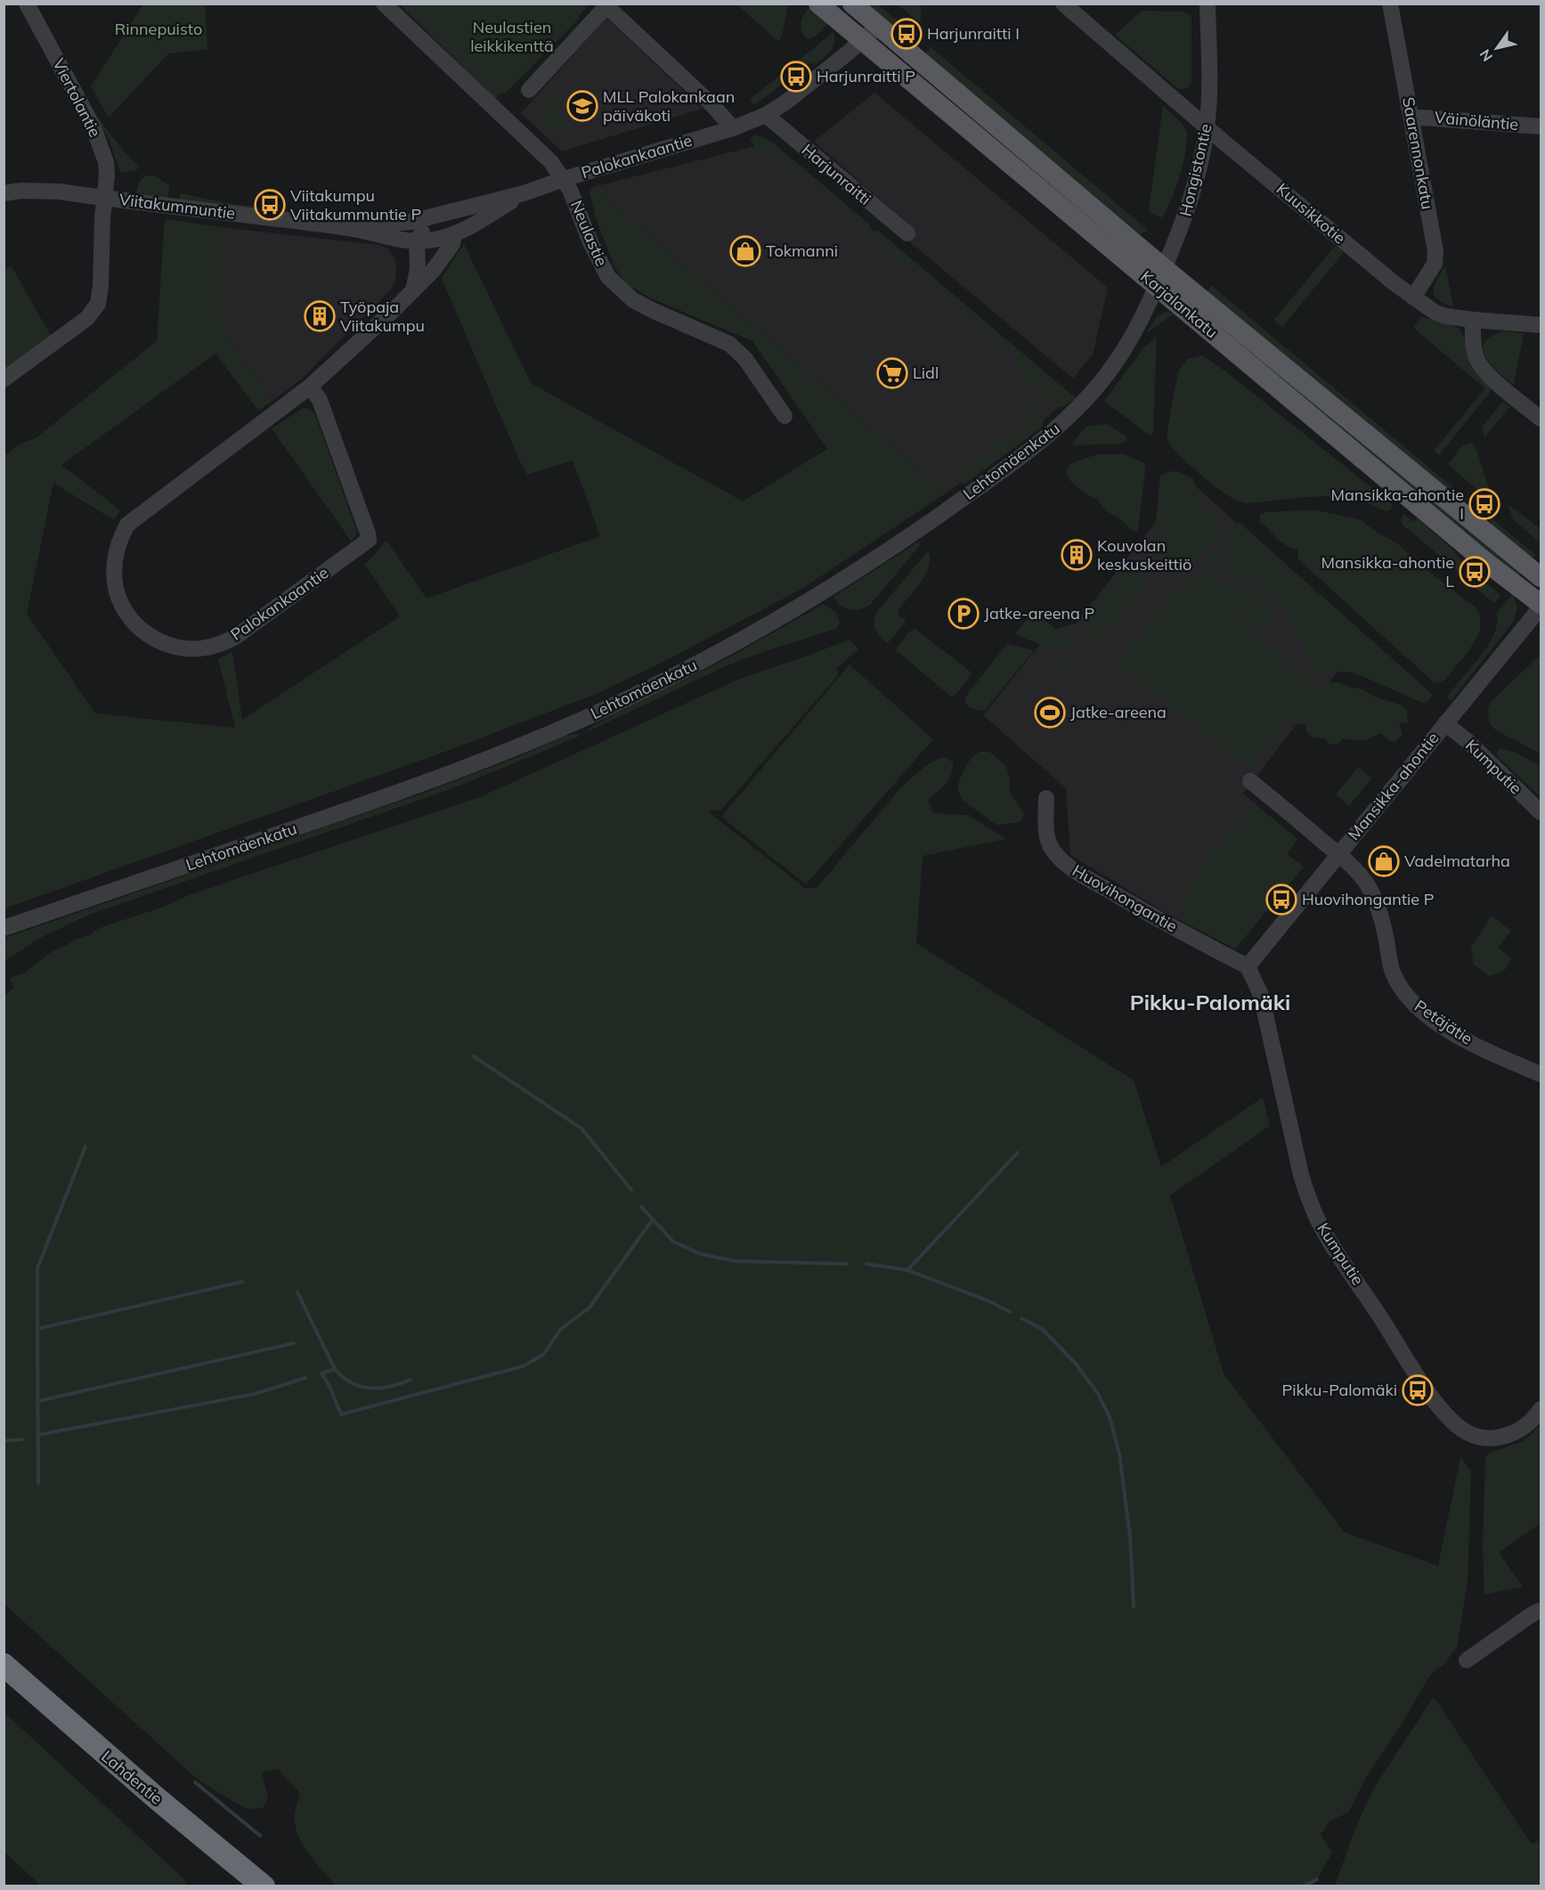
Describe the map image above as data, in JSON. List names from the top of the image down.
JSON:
{
  "streets": {
    "highway": ["Lahdentie"],
    "main road": ["Karjalankatu"],
    "street": [
      "Viertolantie",
      "Väinöläntie",
      "Saarennonkatu",
      "Palokankaantie",
      "Hongistontie",
      "Harjunraitti",
      "Viitakummuntie",
      "Kuusikkotie",
      "Neulastie",
      "Lehtomäenkatu",
      "Kumputie",
      "Mansikka-ahontie",
      "Huovihongantie",
      "Petäjätie"
    ]
  },
  "crossings": [
    ["Viertolantie", "Viitakummuntie"],
    ["Väinöläntie", "Saarennonkatu"],
    ["Saarennonkatu", "Kuusikkotie"],
    ["Palokankaantie", "Harjunraitti"],
    ["Palokankaantie", "Viitakummuntie"],
    ["Palokankaantie", "Neulastie"],
    ["Palokankaantie", "Karjalankatu"],
    ["Hongistontie", "Kuusikkotie"],
    ["Hongistontie", "Karjalankatu"],
    ["Hongistontie", "Lehtomäenkatu"],
    ["Karjalankatu", "Lehtomäenkatu"],
    ["Karjalankatu", "Mansikka-ahontie"],
    ["Kumputie", "Mansikka-ahontie"],
    ["Kumputie", "Huovihongantie"],
    ["Mansikka-ahontie", "Huovihongantie"],
    ["Mansikka-ahontie", "Petäjätie"]
  ],
  "districts": ["Pikku-Palomäki"],
  "parks": ["Neulastien leikkikenttä", "Rinnepuisto"],
  "places": {
    "bus stop": [
      "Harjunraitti I",
      "Harjunraitti P",
      "Viitakumpu Viitakummuntie P",
      "Mansikka-ahontie I",
      "Mansikka-ahontie L",
      "Huovihongantie P",
      "Pikku-Palomäki"
    ],
    "school or university": ["MLL Palokankaan päiväkoti"],
    "shop": ["Tokmanni", "Vadelmatarha"],
    "building": ["Työpaja Viitakumpu", "Kouvolan keskuskeittiö"],
    "supermarket": ["Lidl"],
    "parking": ["Jatke-areena P"],
    "sports": ["Jatke-areena"]
  },
  "north": "bottom left"
}
